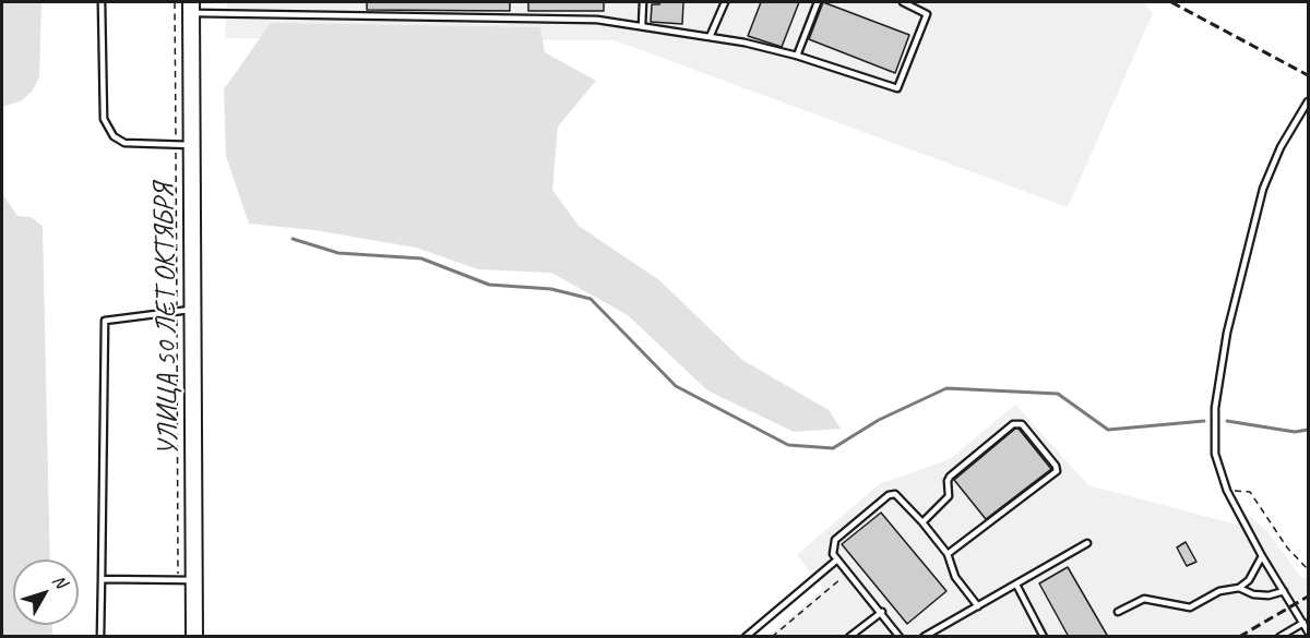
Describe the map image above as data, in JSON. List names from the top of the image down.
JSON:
{
  "streets": {
    "main road": ["УЛИЦА 50 ЛЕТ ОКТЯБРЯ"]
  },
  "north": "top right"
}
